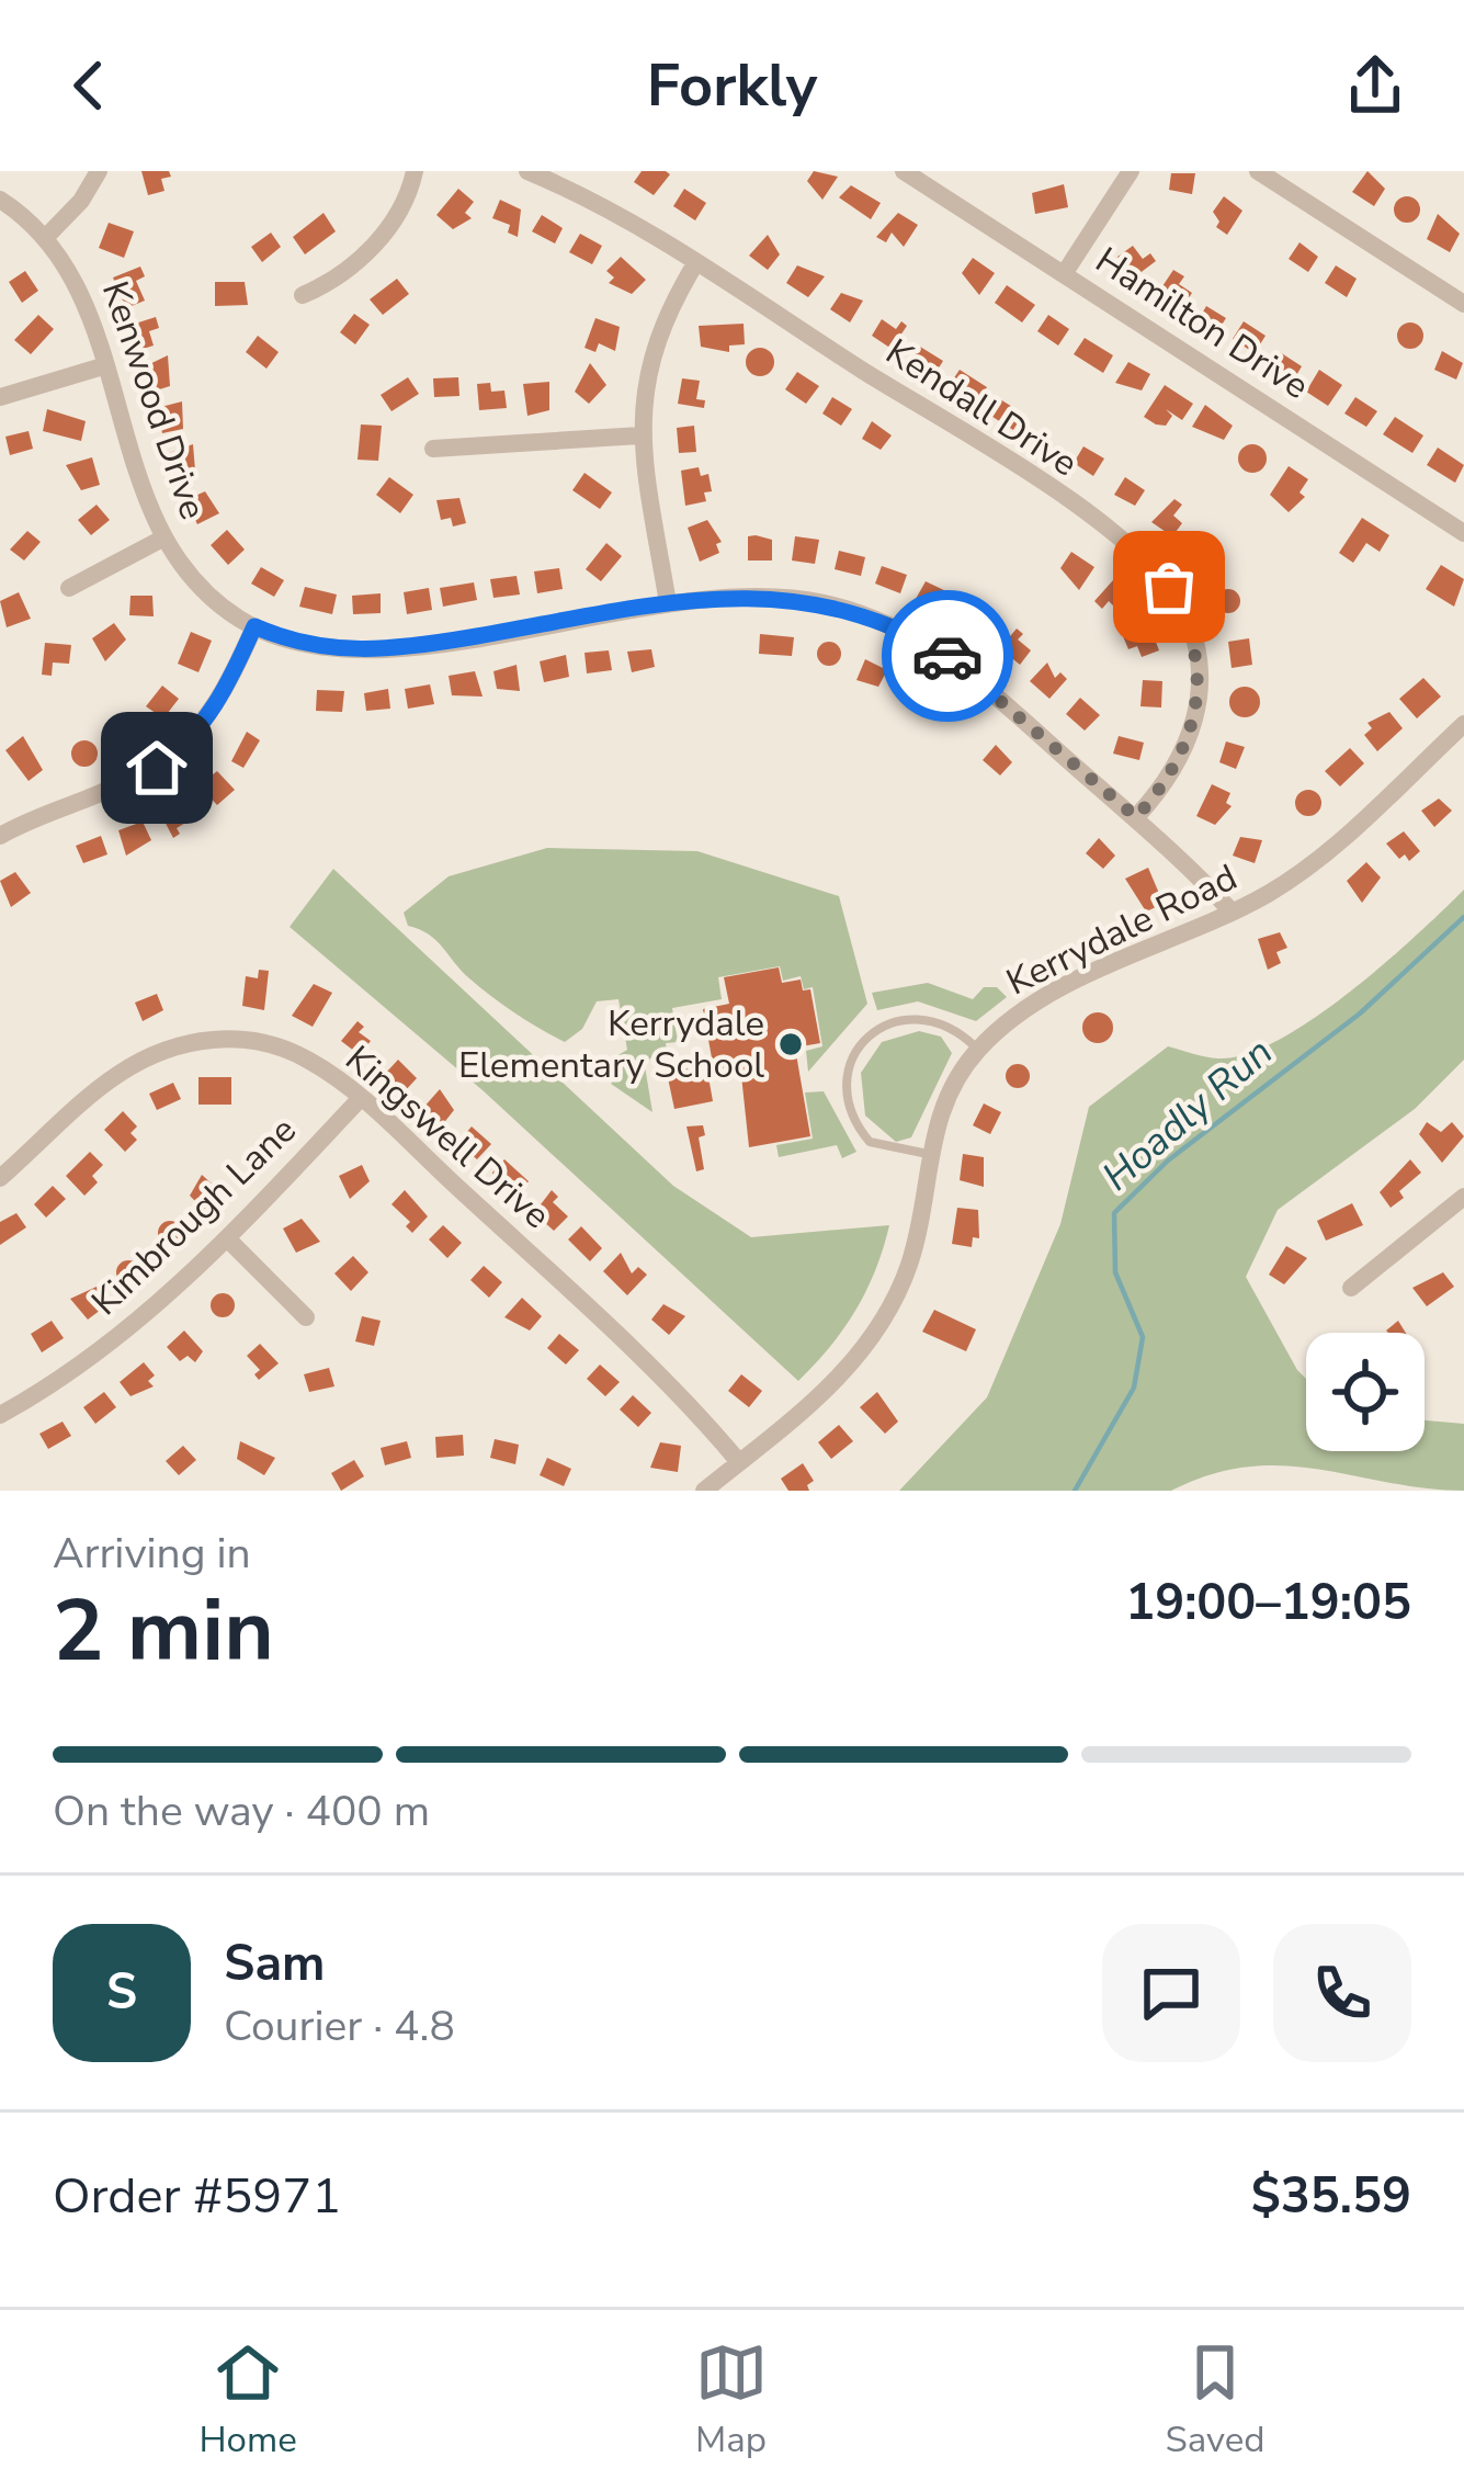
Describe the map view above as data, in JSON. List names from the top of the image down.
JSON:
{
  "streets": {
    "street": [
      "Hamilton Drive",
      "Kenwood Drive",
      "Kendall Drive",
      "Kerrydale Road",
      "Kingswell Drive",
      "Kimbrough Lane"
    ]
  },
  "crossings": [
    ["Kenwood Drive", "Kendall Drive"],
    ["Kenwood Drive", "Kerrydale Road"],
    ["Kerrydale Road", "Kingswell Drive"],
    ["Kingswell Drive", "Kimbrough Lane"]
  ],
  "water": ["Hoadly Run"],
  "places": ["Kerrydale Elementary School"],
  "page": {
    "header": "Forkly",
    "heading": ["2 min", "Arriving in", "19:00–19:05"],
    "panel": [
      "Sam",
      "Courier · 4.8",
      "Order #5971",
      "$35.59"
    ],
    "bar": "On the way · 400 m",
    "round": "S",
    "tabs": ["Home", "Map", "Saved"]
  }
}
